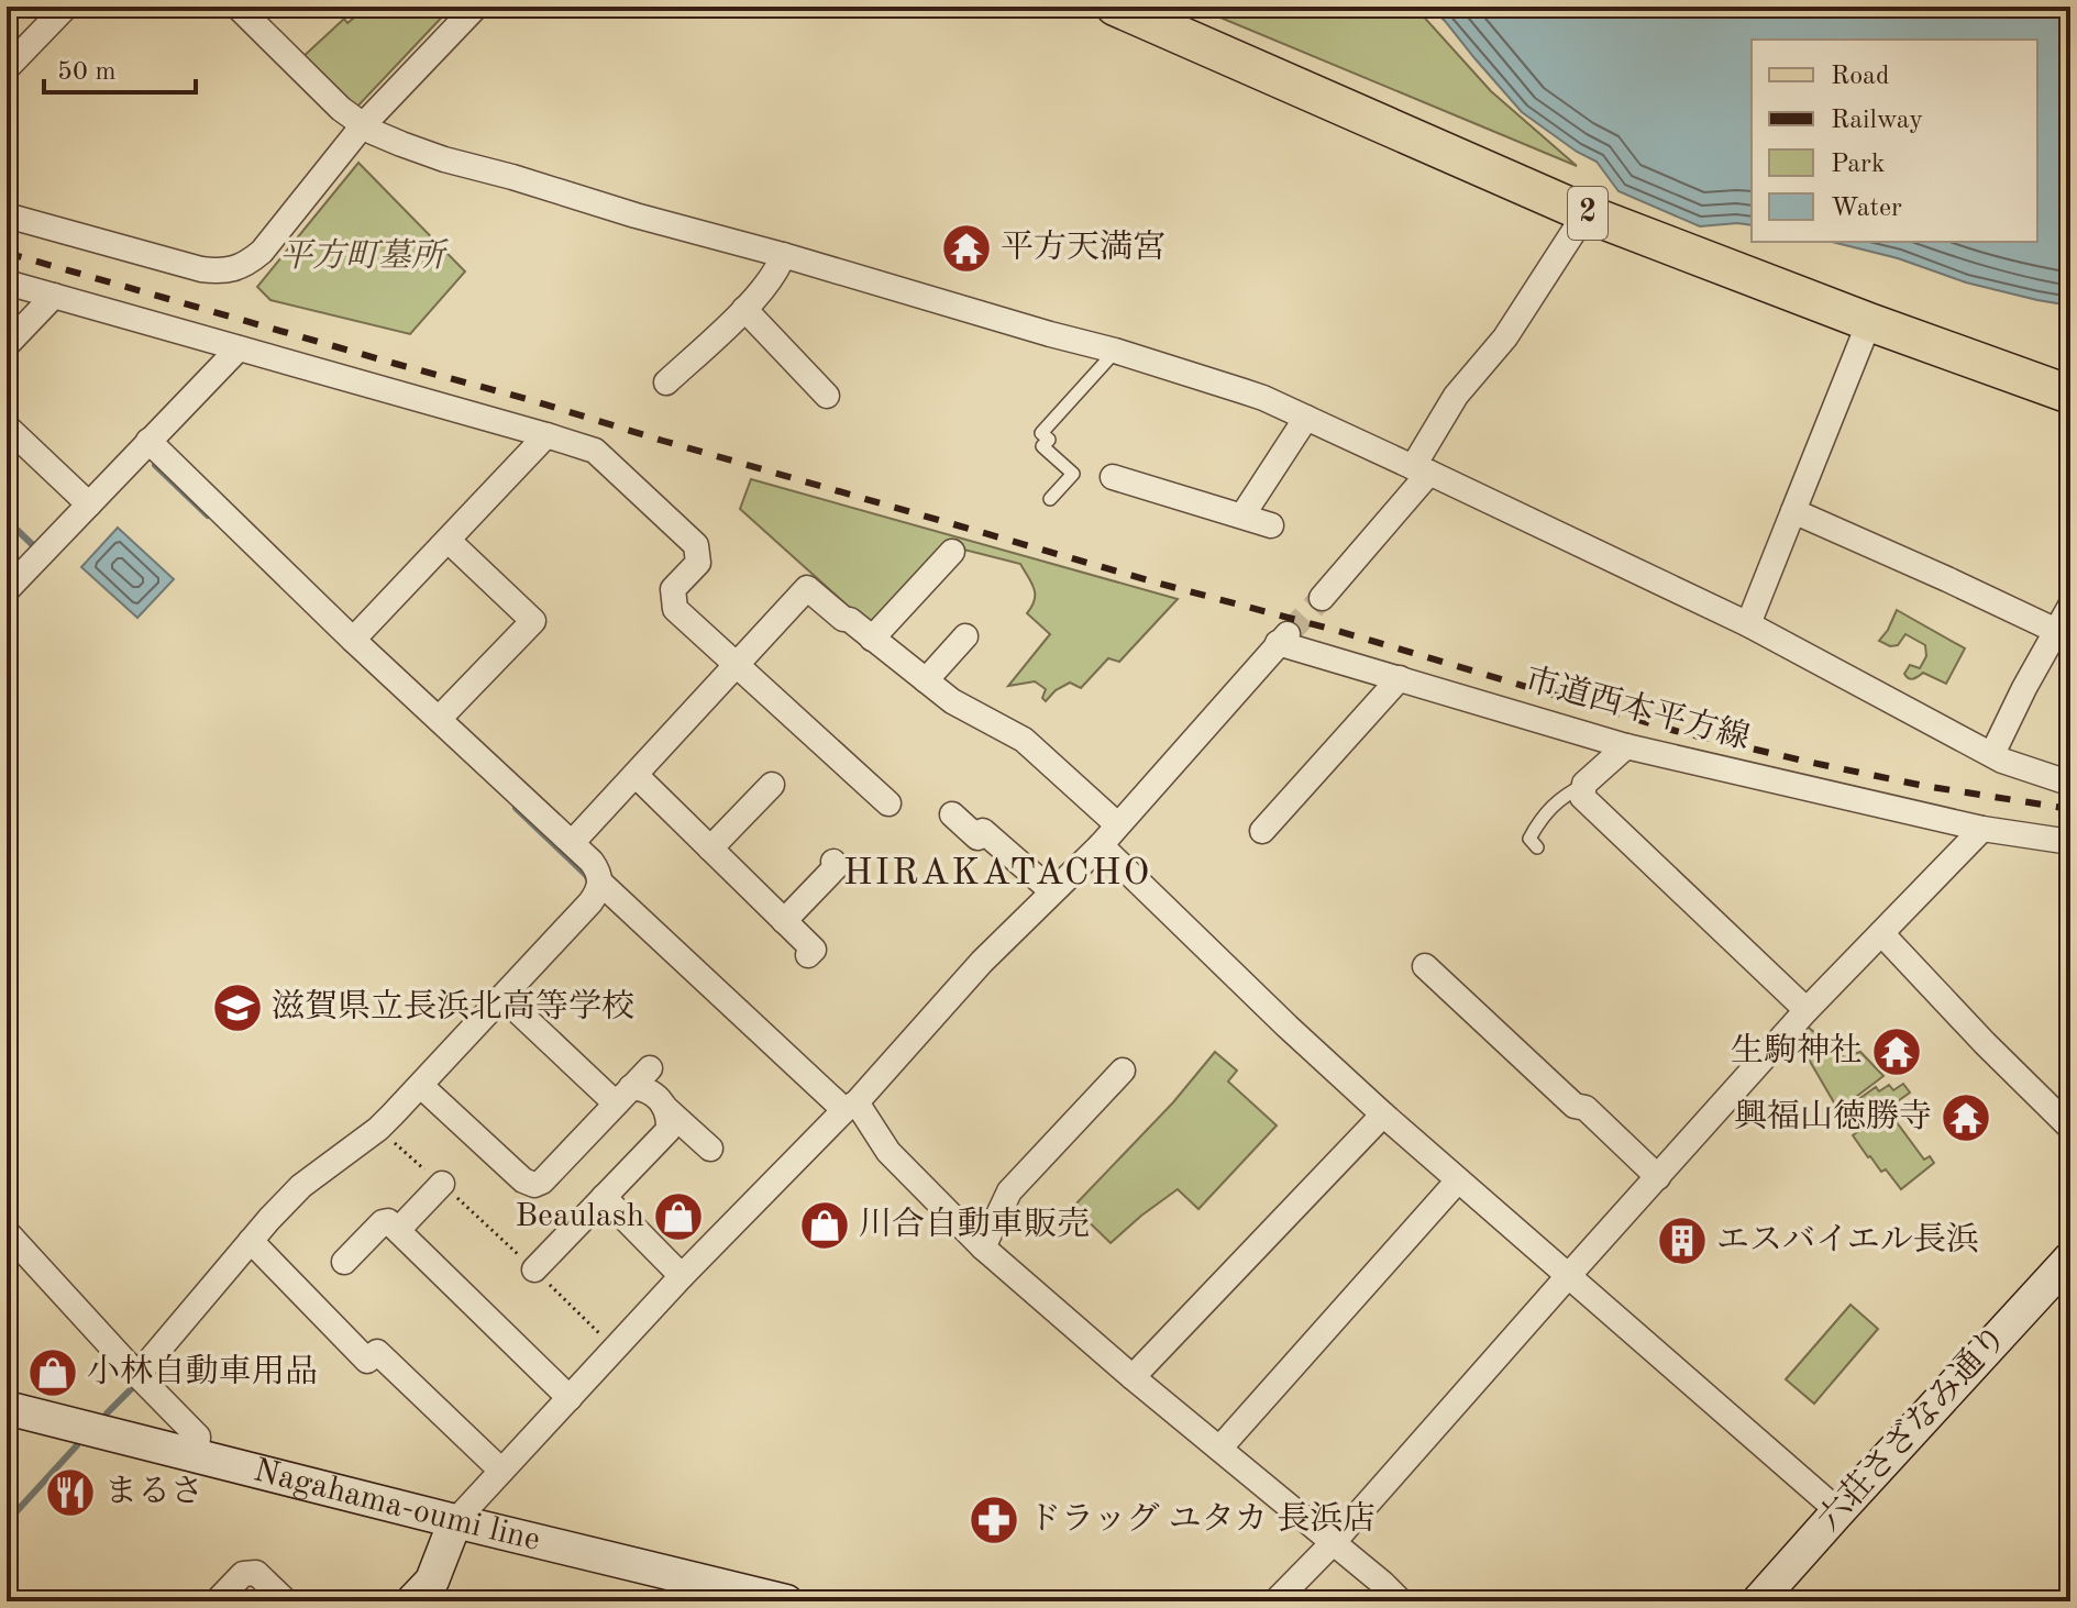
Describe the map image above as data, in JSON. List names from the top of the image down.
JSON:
{
  "streets": {
    "main road": ["2", "六荘さざなみ通り", "Nagahama-oumi line"],
    "street": ["市道西本平方線"]
  },
  "districts": ["HIRAKATACHO"],
  "parks": ["平方町墓所"],
  "places": {
    "temple": ["平方天満宮", "生駒神社", "興福山徳勝寺"],
    "school or university": ["滋賀県立長浜北高等学校"],
    "shop": ["Beaulash", "川合自動車販売", "小林自動車用品"],
    "building": ["エスバイエル長浜"],
    "restaurant": ["まるさ"],
    "pharmacy": ["ドラッグ ユタカ 長浜店"]
  },
  "legend": [
    "Road",
    "Railway",
    "Park",
    "Water"
  ],
  "scale_bar": "50 m"
}
